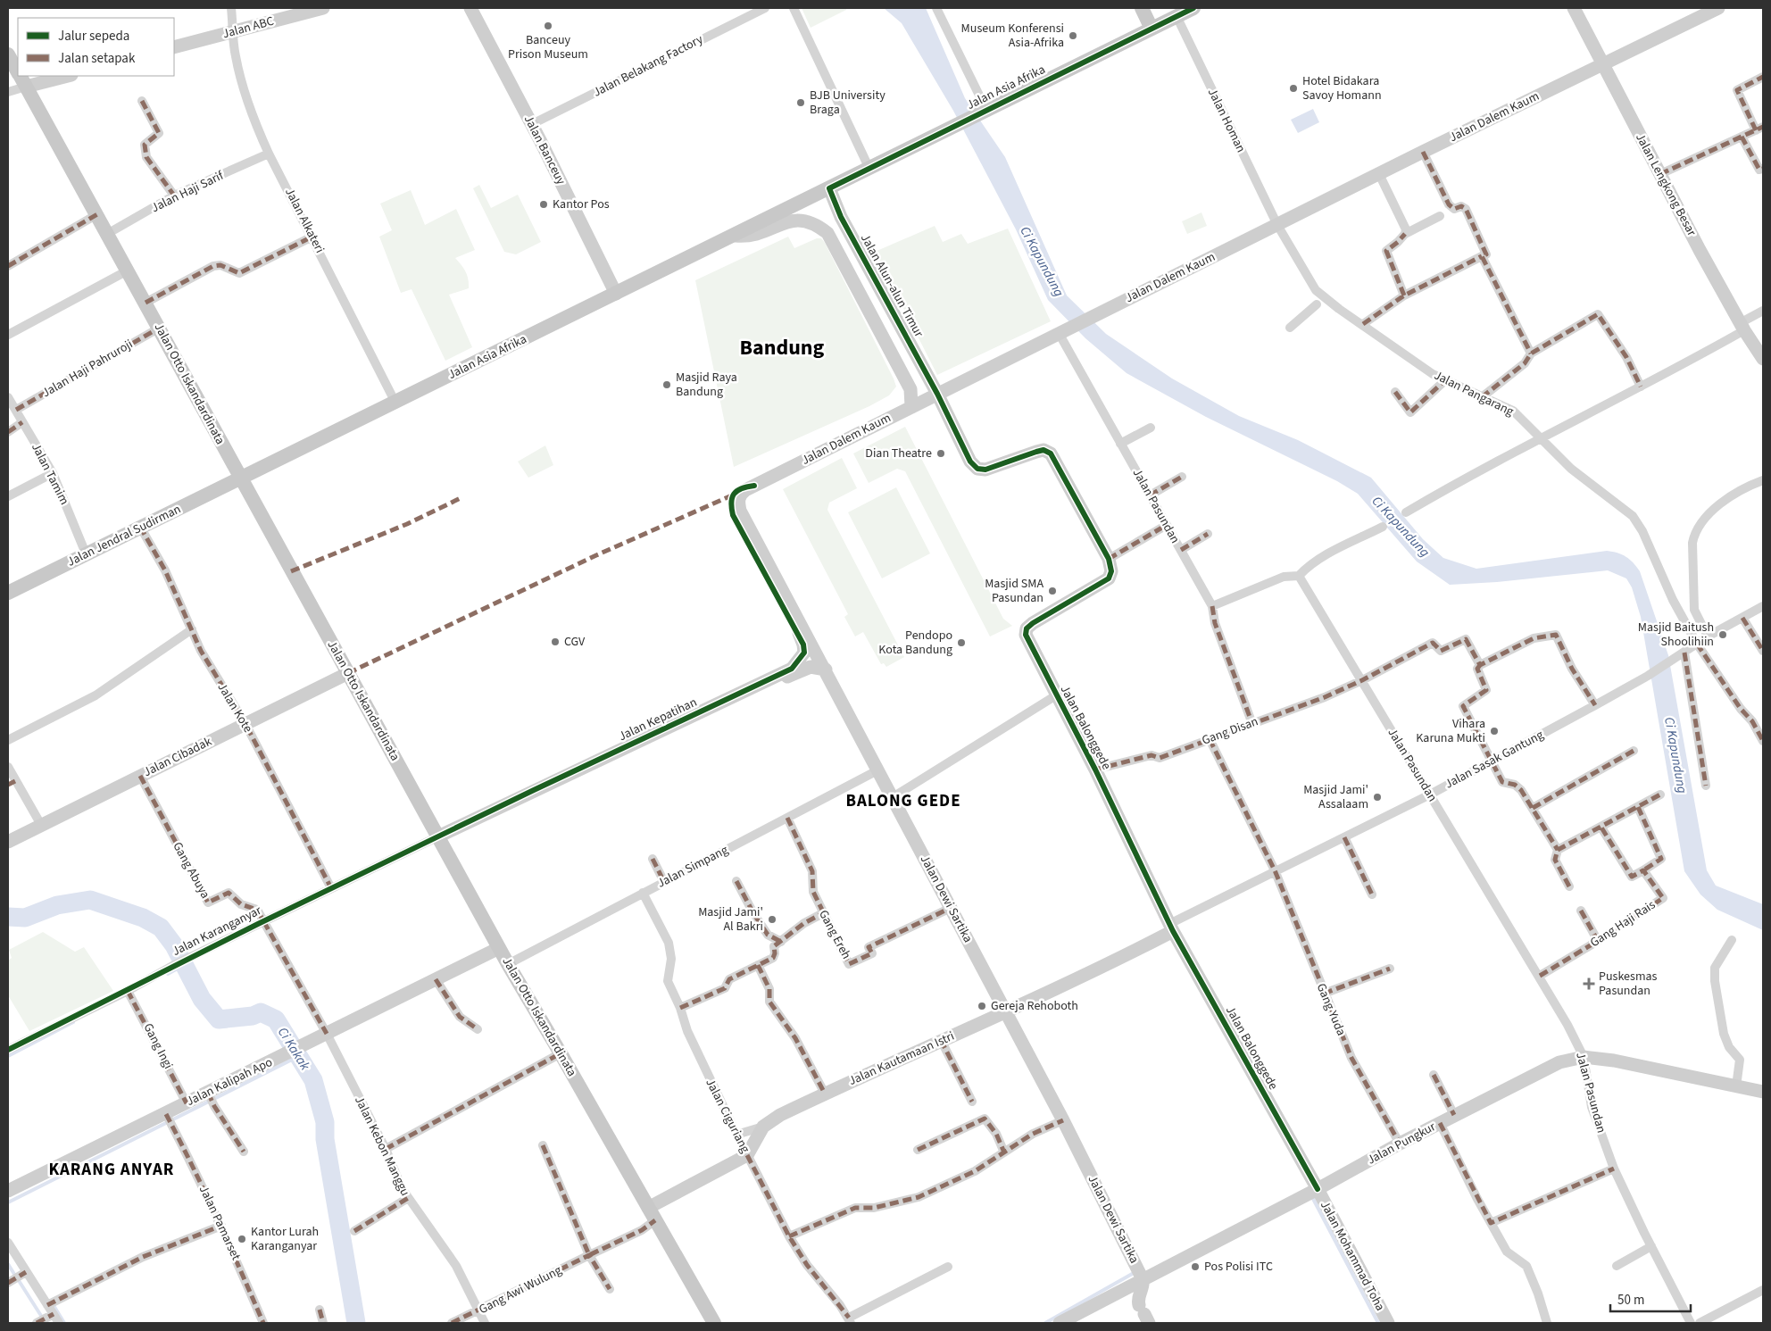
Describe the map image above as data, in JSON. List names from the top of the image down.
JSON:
{
  "streets": {
    "main road": ["Jalan Asia Afrika", "Jalan Otto Iskandardinata", "Jalan Jendral Sudirman"],
    "street": [
      "Jalan ABC",
      "Jalan Belakang Factory",
      "Jalan Dalem Kaum",
      "Jalan Homan",
      "Jalan Banceuy",
      "Jalan Lengkong Besar",
      "Jalan Haji Sarif",
      "Jalan Alkateri",
      "Jalan Alun-alun Timur",
      "Jalan Haji Pahruroji",
      "Jalan Pangarang",
      "Jalan Tamim",
      "Jalan Pasundan",
      "Jalan Kote",
      "Jalan Kepatihan",
      "Jalan Balonggede",
      "Gang Disan",
      "Jalan Cibadak",
      "Jalan Sasak Gantung",
      "Jalan Simpang",
      "Gang Abuya",
      "Jalan Dewi Sartika",
      "Gang Haji Rais",
      "Jalan Karanganyar",
      "Gang Ereh",
      "Gang Yuda",
      "Gang Ingi",
      "Jalan Kautamaan Istri",
      "Jalan Kalipah Apo",
      "Jalan Ciguriang",
      "Jalan Pungkur",
      "Jalan Kebon Manggu",
      "Jalan Pamarset",
      "Jalan Mohammad Toha",
      "Gang Awi Wulung"
    ]
  },
  "crossings": [
    ["Jalan ABC", "Jalan Alkateri"],
    ["Jalan Belakang Factory", "Jalan Banceuy"],
    ["Jalan Asia Afrika", "Jalan Dalem Kaum"],
    ["Jalan Asia Afrika", "Jalan Homan"],
    ["Jalan Asia Afrika", "Jalan Banceuy"],
    ["Jalan Asia Afrika", "Jalan Alkateri"],
    ["Jalan Asia Afrika", "Jalan Alun-alun Timur"],
    ["Jalan Asia Afrika", "Jalan Otto Iskandardinata"],
    ["Jalan Asia Afrika", "Jalan Jendral Sudirman"],
    ["Jalan Dalem Kaum", "Jalan Homan"],
    ["Jalan Dalem Kaum", "Jalan Lengkong Besar"],
    ["Jalan Dalem Kaum", "Jalan Alun-alun Timur"],
    ["Jalan Dalem Kaum", "Jalan Pangarang"],
    ["Jalan Dalem Kaum", "Jalan Pasundan"],
    ["Jalan Dalem Kaum", "Jalan Dewi Sartika"],
    ["Jalan Homan", "Jalan Pangarang"],
    ["Jalan Haji Sarif", "Jalan Alkateri"],
    ["Jalan Haji Sarif", "Jalan Otto Iskandardinata"],
    ["Jalan Haji Pahruroji", "Jalan Otto Iskandardinata"],
    ["Jalan Haji Pahruroji", "Jalan Tamim"],
    ["Jalan Otto Iskandardinata", "Jalan Jendral Sudirman"],
    ["Jalan Otto Iskandardinata", "Jalan Kepatihan"],
    ["Jalan Otto Iskandardinata", "Jalan Cibadak"],
    ["Jalan Otto Iskandardinata", "Jalan Simpang"],
    ["Jalan Otto Iskandardinata", "Jalan Karanganyar"],
    ["Jalan Otto Iskandardinata", "Jalan Kalipah Apo"],
    ["Jalan Otto Iskandardinata", "Gang Awi Wulung"],
    ["Jalan Pangarang", "Jalan Sasak Gantung"],
    ["Jalan Tamim", "Jalan Jendral Sudirman"],
    ["Jalan Pasundan", "Gang Disan"],
    ["Jalan Pasundan", "Jalan Sasak Gantung"],
    ["Jalan Pasundan", "Gang Haji Rais"],
    ["Jalan Pasundan", "Jalan Pungkur"],
    ["Jalan Jendral Sudirman", "Jalan Kote"],
    ["Jalan Kote", "Jalan Cibadak"],
    ["Jalan Kote", "Jalan Karanganyar"],
    ["Jalan Kepatihan", "Jalan Dewi Sartika"],
    ["Jalan Kepatihan", "Jalan Karanganyar"],
    ["Jalan Balonggede", "Gang Disan"],
    ["Jalan Balonggede", "Jalan Sasak Gantung"],
    ["Jalan Balonggede", "Jalan Kautamaan Istri"],
    ["Jalan Balonggede", "Jalan Pungkur"],
    ["Jalan Balonggede", "Jalan Mohammad Toha"],
    ["Gang Disan", "Gang Yuda"],
    ["Jalan Cibadak", "Gang Abuya"],
    ["Jalan Sasak Gantung", "Gang Yuda"],
    ["Jalan Sasak Gantung", "Jalan Kautamaan Istri"],
    ["Jalan Simpang", "Jalan Dewi Sartika"],
    ["Jalan Simpang", "Gang Ereh"],
    ["Jalan Simpang", "Jalan Ciguriang"],
    ["Gang Abuya", "Jalan Karanganyar"],
    ["Gang Abuya", "Jalan Kebon Manggu"],
    ["Jalan Dewi Sartika", "Gang Ereh"],
    ["Jalan Dewi Sartika", "Jalan Kautamaan Istri"],
    ["Jalan Dewi Sartika", "Jalan Pungkur"],
    ["Jalan Karanganyar", "Gang Ingi"],
    ["Jalan Karanganyar", "Jalan Kebon Manggu"],
    ["Gang Yuda", "Jalan Pungkur"],
    ["Gang Ingi", "Jalan Kalipah Apo"],
    ["Jalan Kautamaan Istri", "Jalan Ciguriang"],
    ["Jalan Kalipah Apo", "Jalan Kebon Manggu"],
    ["Jalan Kalipah Apo", "Jalan Pamarset"],
    ["Jalan Pungkur", "Jalan Mohammad Toha"],
    ["Jalan Kebon Manggu", "Gang Awi Wulung"]
  ],
  "districts": ["Bandung", "BALONG GEDE", "KARANG ANYAR"],
  "water": ["Ci Kapundung", "Ci Kakak"],
  "places": {
    "other": [
      "Banceuy Prison Museum",
      "Museum Konferensi Asia-Afrika",
      "Hotel Bidakara Savoy Homann",
      "BJB University Braga",
      "Kantor Pos",
      "Masjid Raya Bandung",
      "Dian Theatre",
      "Masjid SMA Pasundan",
      "Masjid Baitush Shoolihiin",
      "CGV",
      "Pendopo Kota Bandung",
      "Vihara Karuna Mukti",
      "Masjid Jami' Assalaam",
      "Masjid Jami' Al Bakri",
      "Gereja Rehoboth",
      "Kantor Lurah Karanganyar",
      "Pos Polisi ITC"
    ],
    "health": ["Puskesmas Pasundan"]
  },
  "legend": ["Jalur sepeda", "Jalan setapak"],
  "scale_bar": "50 m"
}
